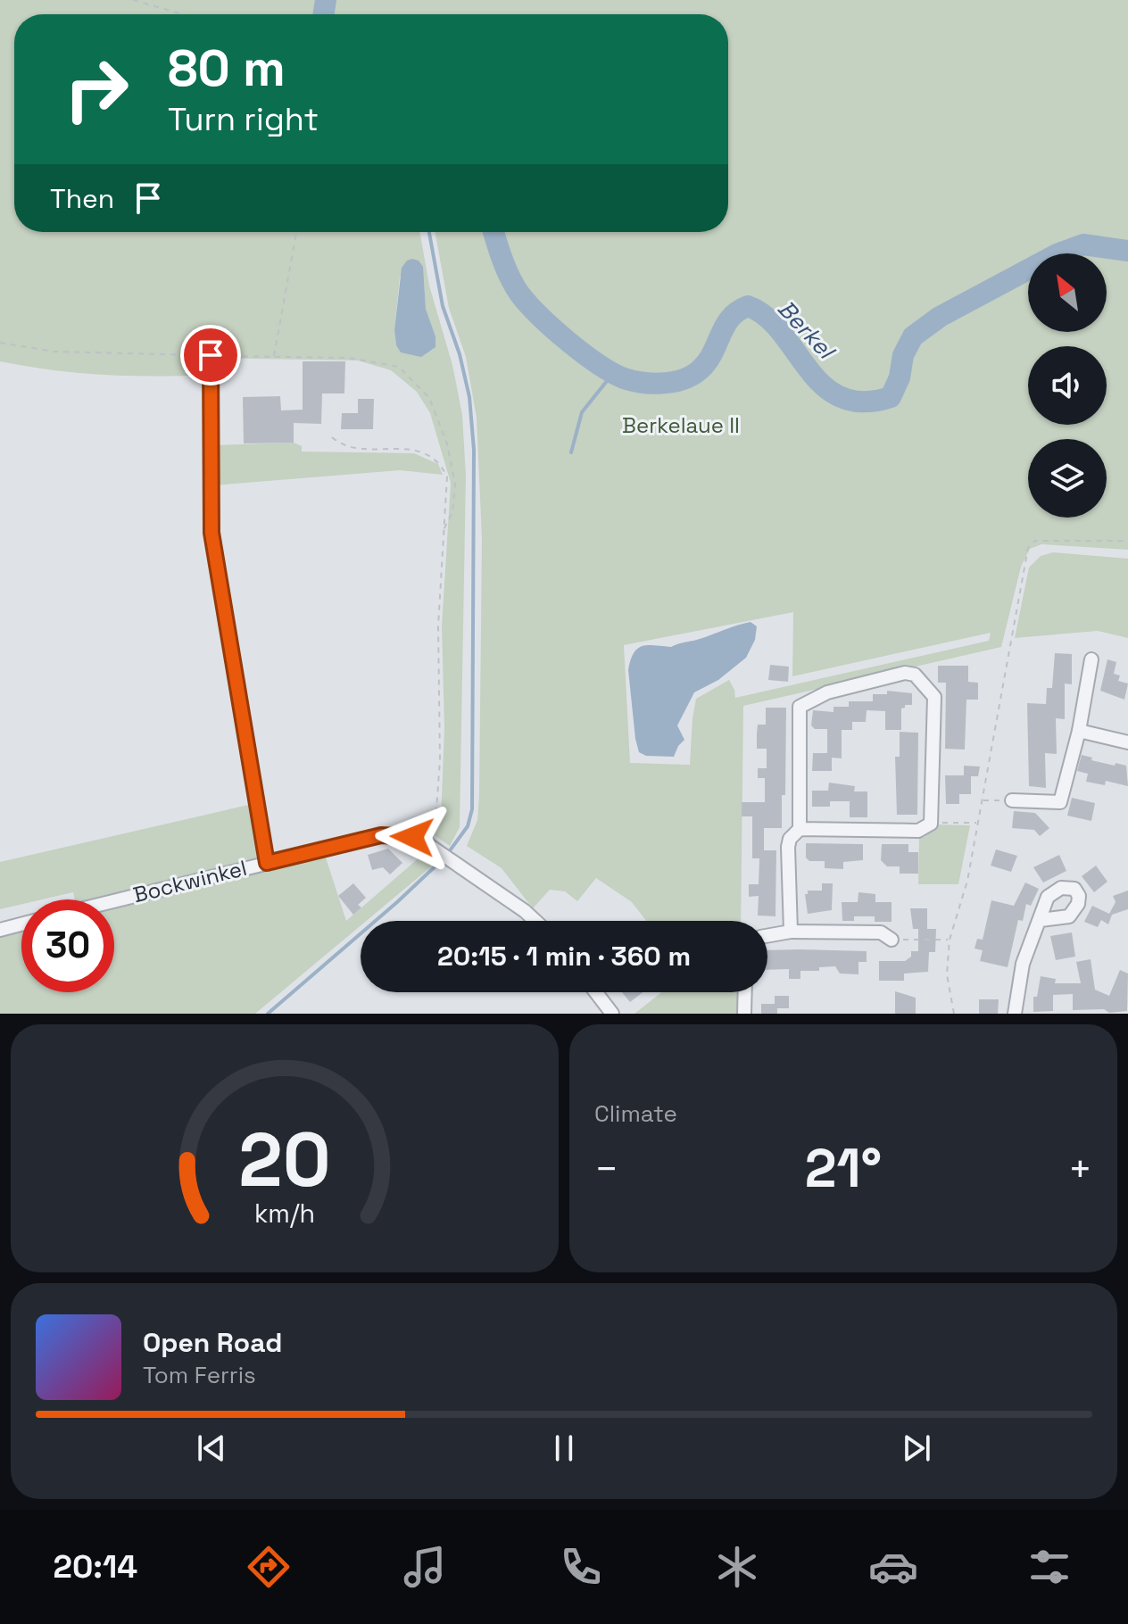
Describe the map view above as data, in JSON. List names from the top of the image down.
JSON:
{
  "streets": {
    "street": ["Bockwinkel"]
  },
  "water": ["Berkel"],
  "parks": ["Berkelaue II"],
  "north": "top left",
  "page": {
    "turn": ["80 m", "Turn right"],
    "then": "Then",
    "limit": "30",
    "trip": "20:15 · 1 min · 360 m",
    "tile": "Climate",
    "heat": ["−", "21°", "+"],
    "song": ["Open Road", "Tom Ferris"],
    "tabs": "20:14",
    "gauge": ["20", "km/h"]
  }
}
